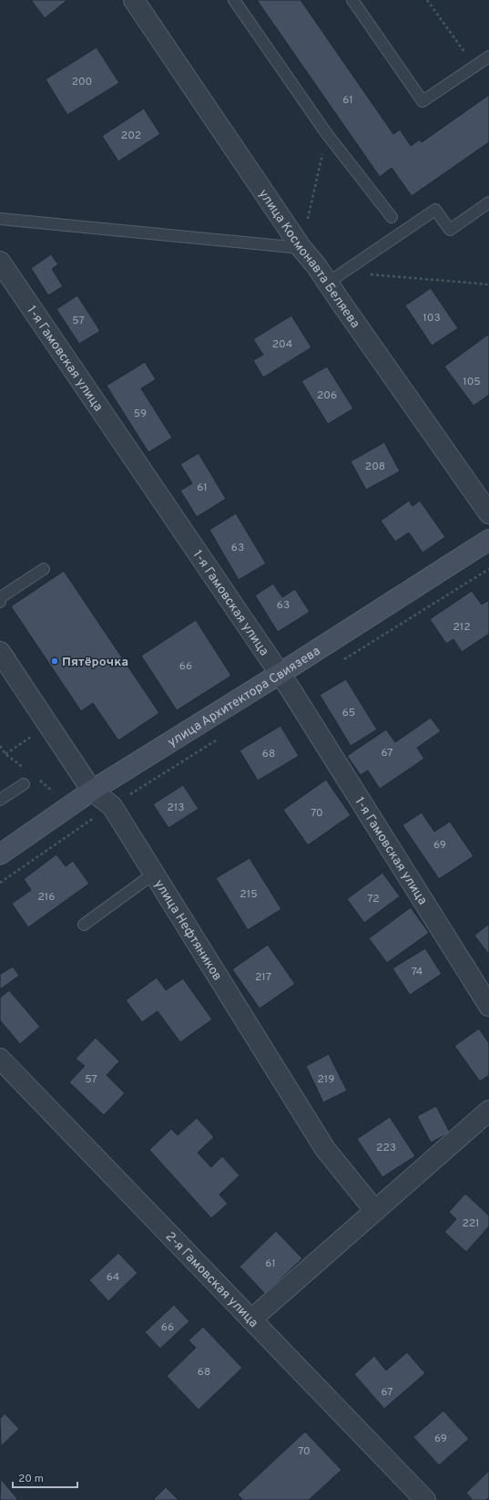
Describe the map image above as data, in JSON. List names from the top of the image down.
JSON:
{
  "streets": {
    "main road": ["улица Архитектора Свиязева"],
    "street": [
      "улица Космонавта Беляева",
      "1-я Гамовская улица",
      "улица Нефтяников",
      "2-я Гамовская улица"
    ]
  },
  "crossings": [
    ["1-я Гамовская улица", "улица Архитектора Свиязева"],
    ["улица Архитектора Свиязева", "улица Нефтяников"]
  ],
  "places": ["Пятёрочка"],
  "house_numbers": [
    "200",
    "61",
    "202",
    "103",
    "57",
    "204",
    "105",
    "206",
    "59",
    "208",
    "61",
    "63",
    "63",
    "212",
    "66",
    "65",
    "67",
    "68",
    "213",
    "70",
    "69",
    "215",
    "216",
    "72",
    "74",
    "217",
    "57",
    "219",
    "223",
    "221",
    "61",
    "64",
    "66",
    "68",
    "67",
    "69",
    "70"
  ],
  "scale_bar": "20 m"
}
